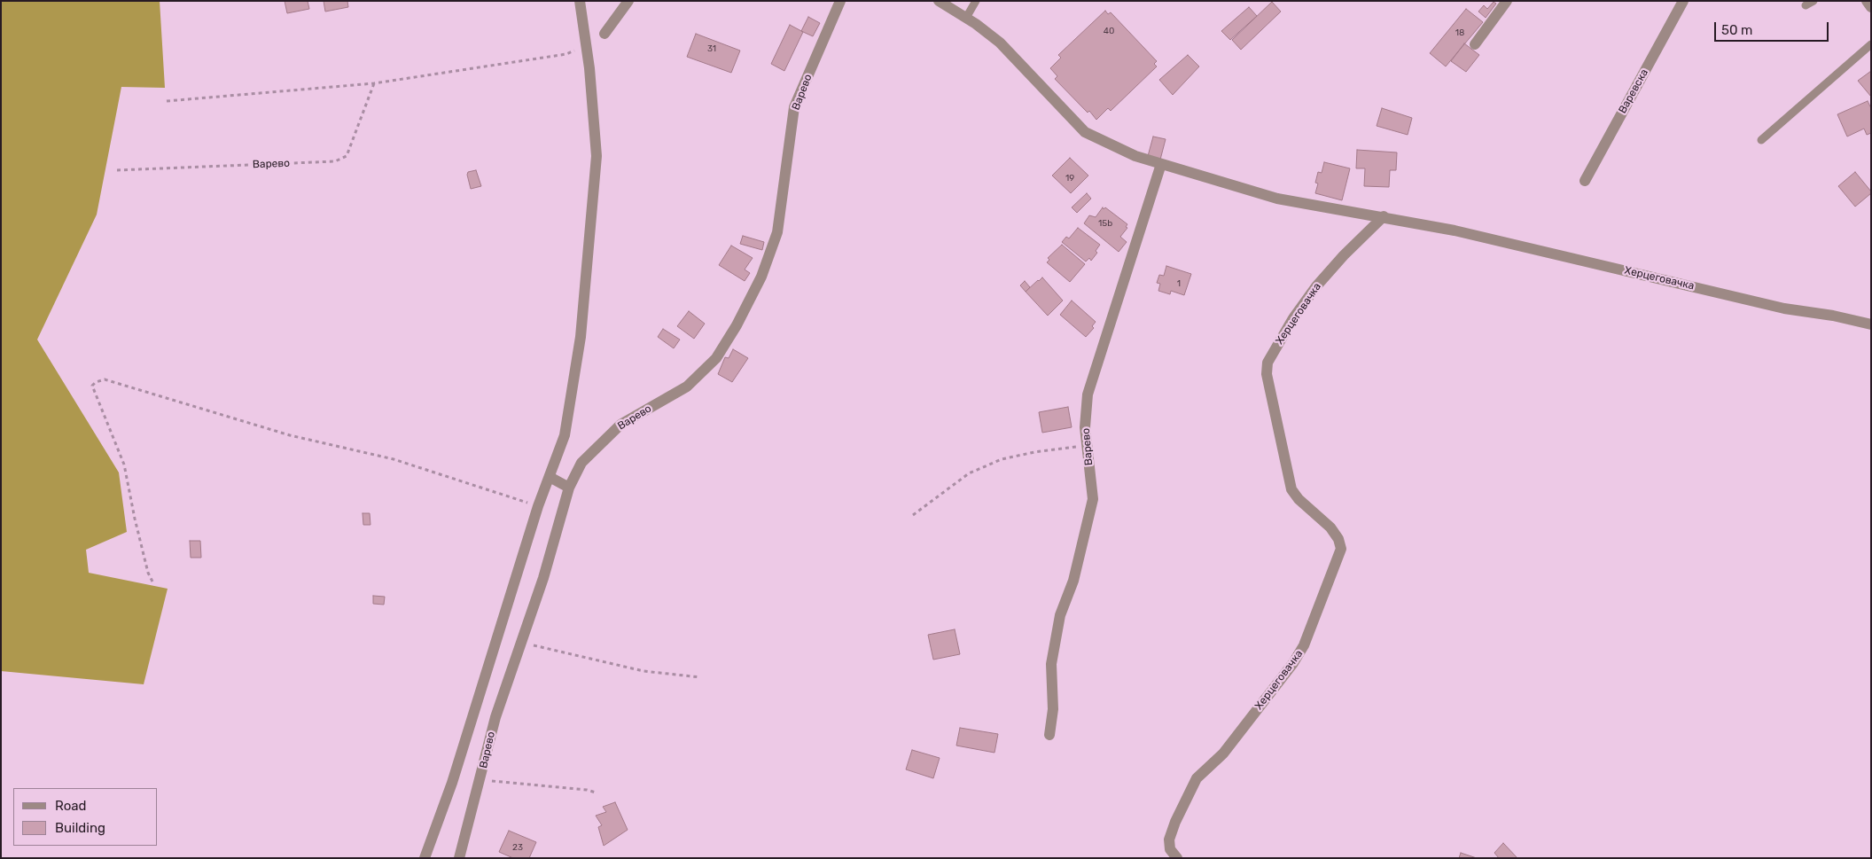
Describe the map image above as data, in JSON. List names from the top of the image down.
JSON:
{
  "streets": {
    "street": ["Варевска", "Варево", "Херцеговачка"]
  },
  "house_numbers": [
    "40",
    "18",
    "31",
    "19",
    "15b",
    "1",
    "23"
  ],
  "legend": ["Road", "Building"],
  "scale_bar": "50 m"
}
